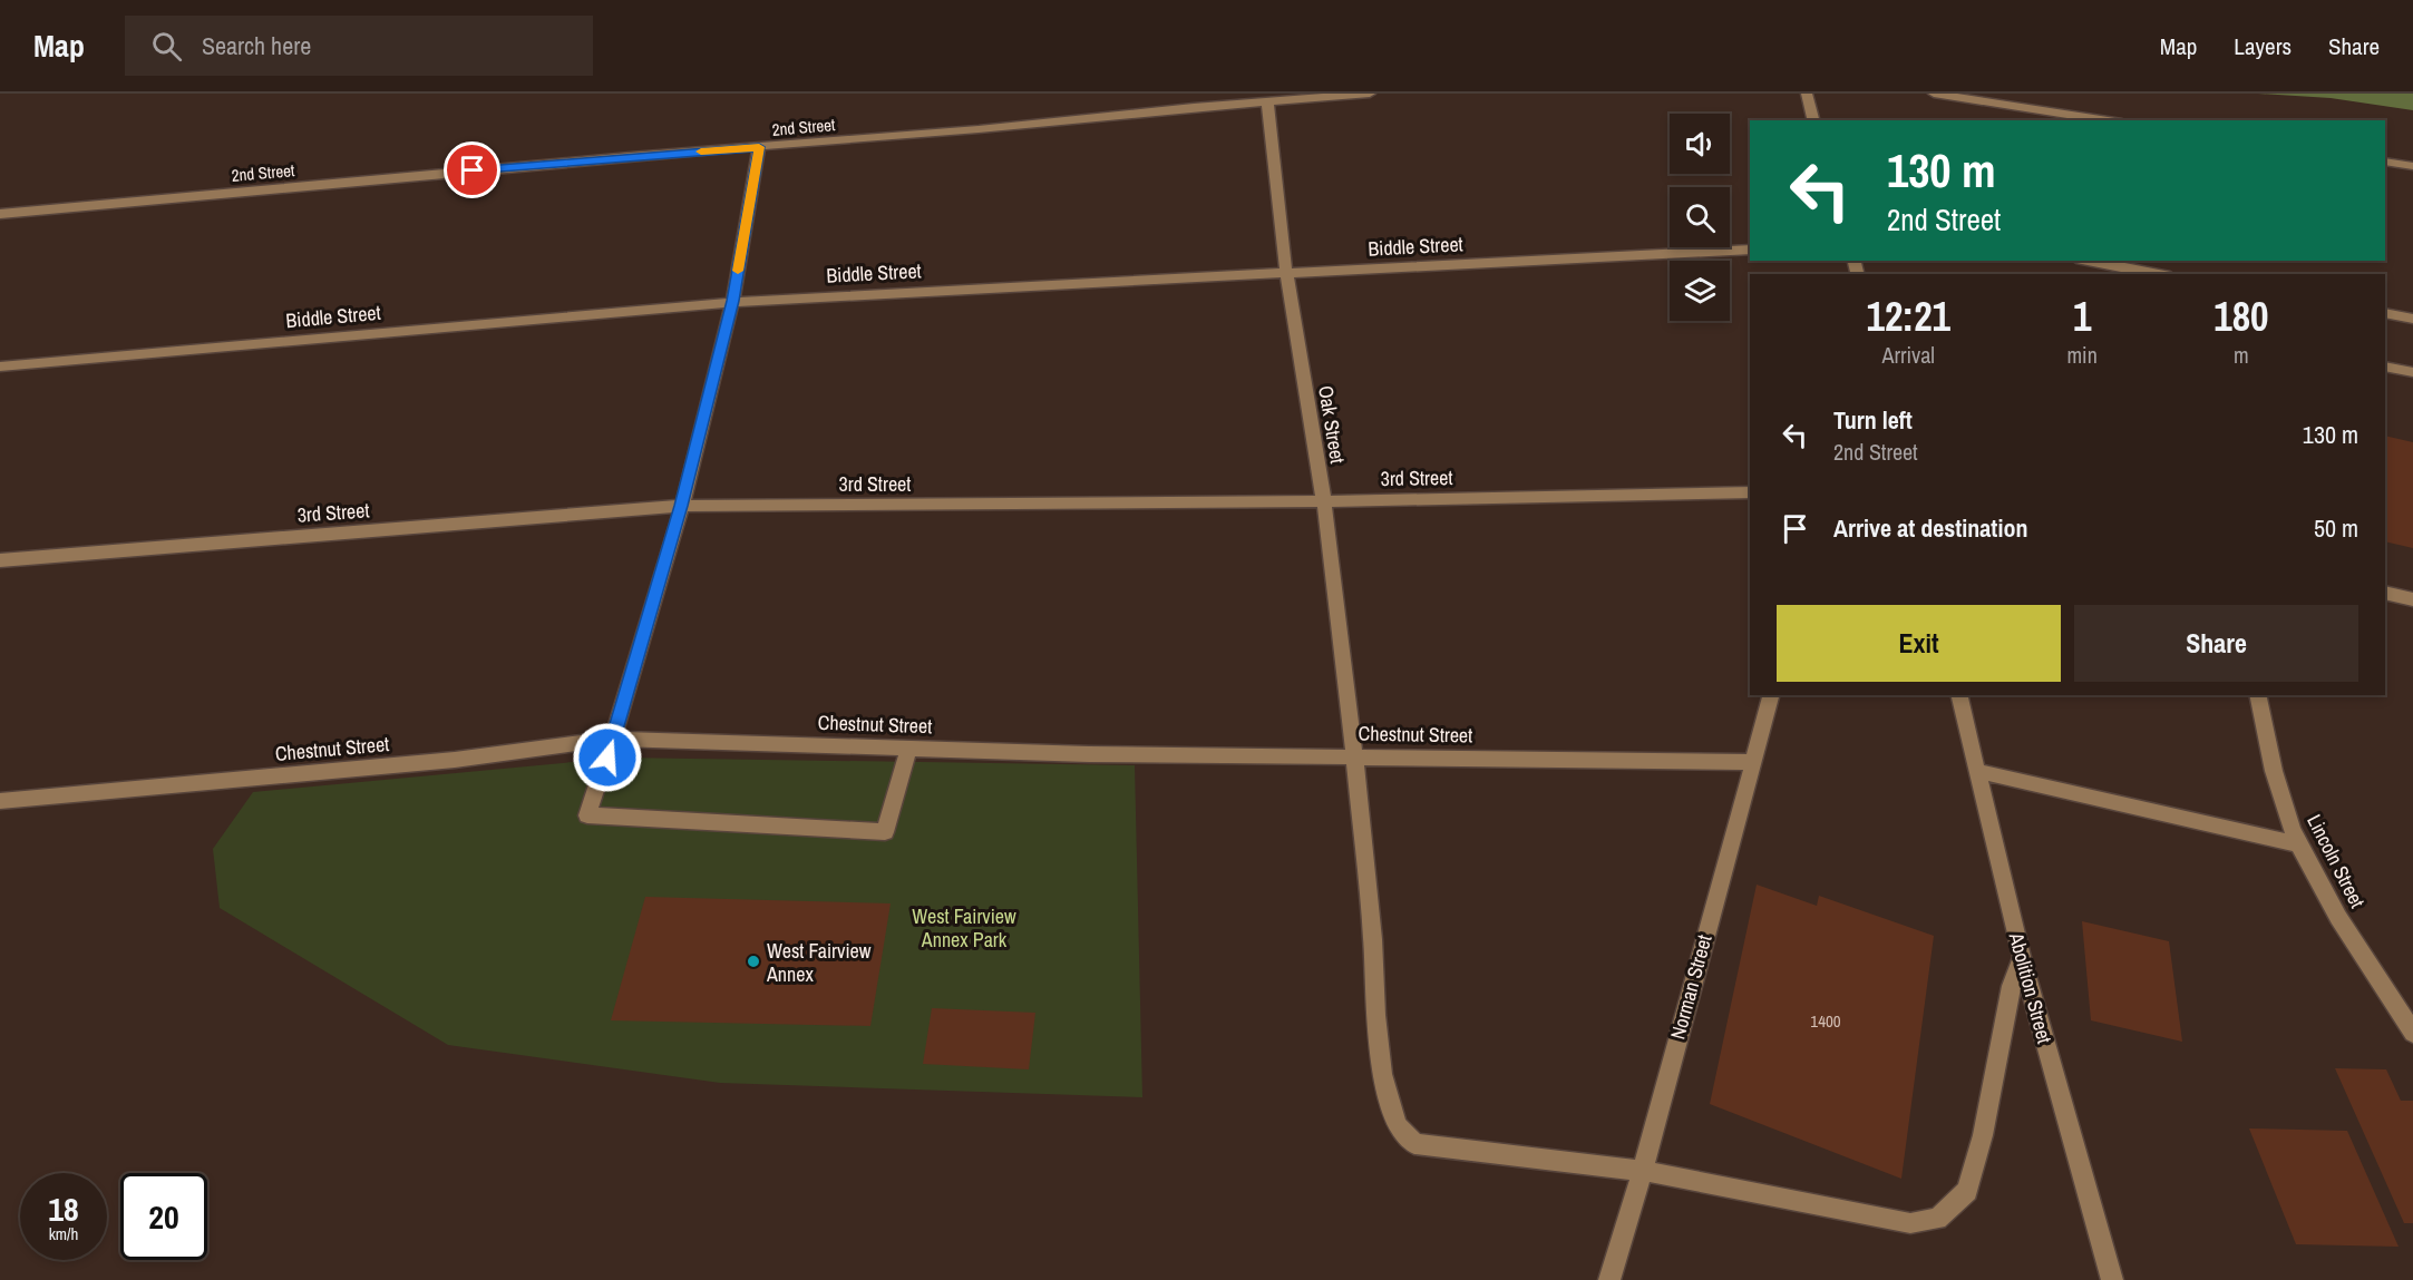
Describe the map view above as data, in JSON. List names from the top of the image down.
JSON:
{
  "streets": {
    "street": [
      "2nd Street",
      "Biddle Street",
      "Oak Street",
      "3rd Street",
      "Chestnut Street",
      "Lincoln Street",
      "Norman Street",
      "Abolition Street"
    ]
  },
  "crossings": [
    ["2nd Street", "Oak Street"],
    ["Biddle Street", "Oak Street"],
    ["Oak Street", "3rd Street"],
    ["Oak Street", "Chestnut Street"],
    ["Oak Street", "Norman Street"],
    ["Oak Street", "Abolition Street"],
    ["Chestnut Street", "Norman Street"]
  ],
  "parks": ["West Fairview Annex Park"],
  "places": ["West Fairview Annex"],
  "house_numbers": ["1400"],
  "page": {
    "header": "Map",
    "search": "Search here",
    "nav": ["Map", "Layers", "Share"],
    "turn": ["130 m", "2nd Street"],
    "eta": [
      "12:21",
      "Arrival",
      "1",
      "min",
      "180",
      "m"
    ],
    "list": [
      {
        "name": "Turn left",
        "note": "2nd Street",
        "value": "130 m"
      },
      {
        "name": "Arrive at destination",
        "value": "50 m"
      }
    ],
    "buttons": ["Exit", "Share"],
    "speed": "18 km/h",
    "limit": "20"
  }
}
